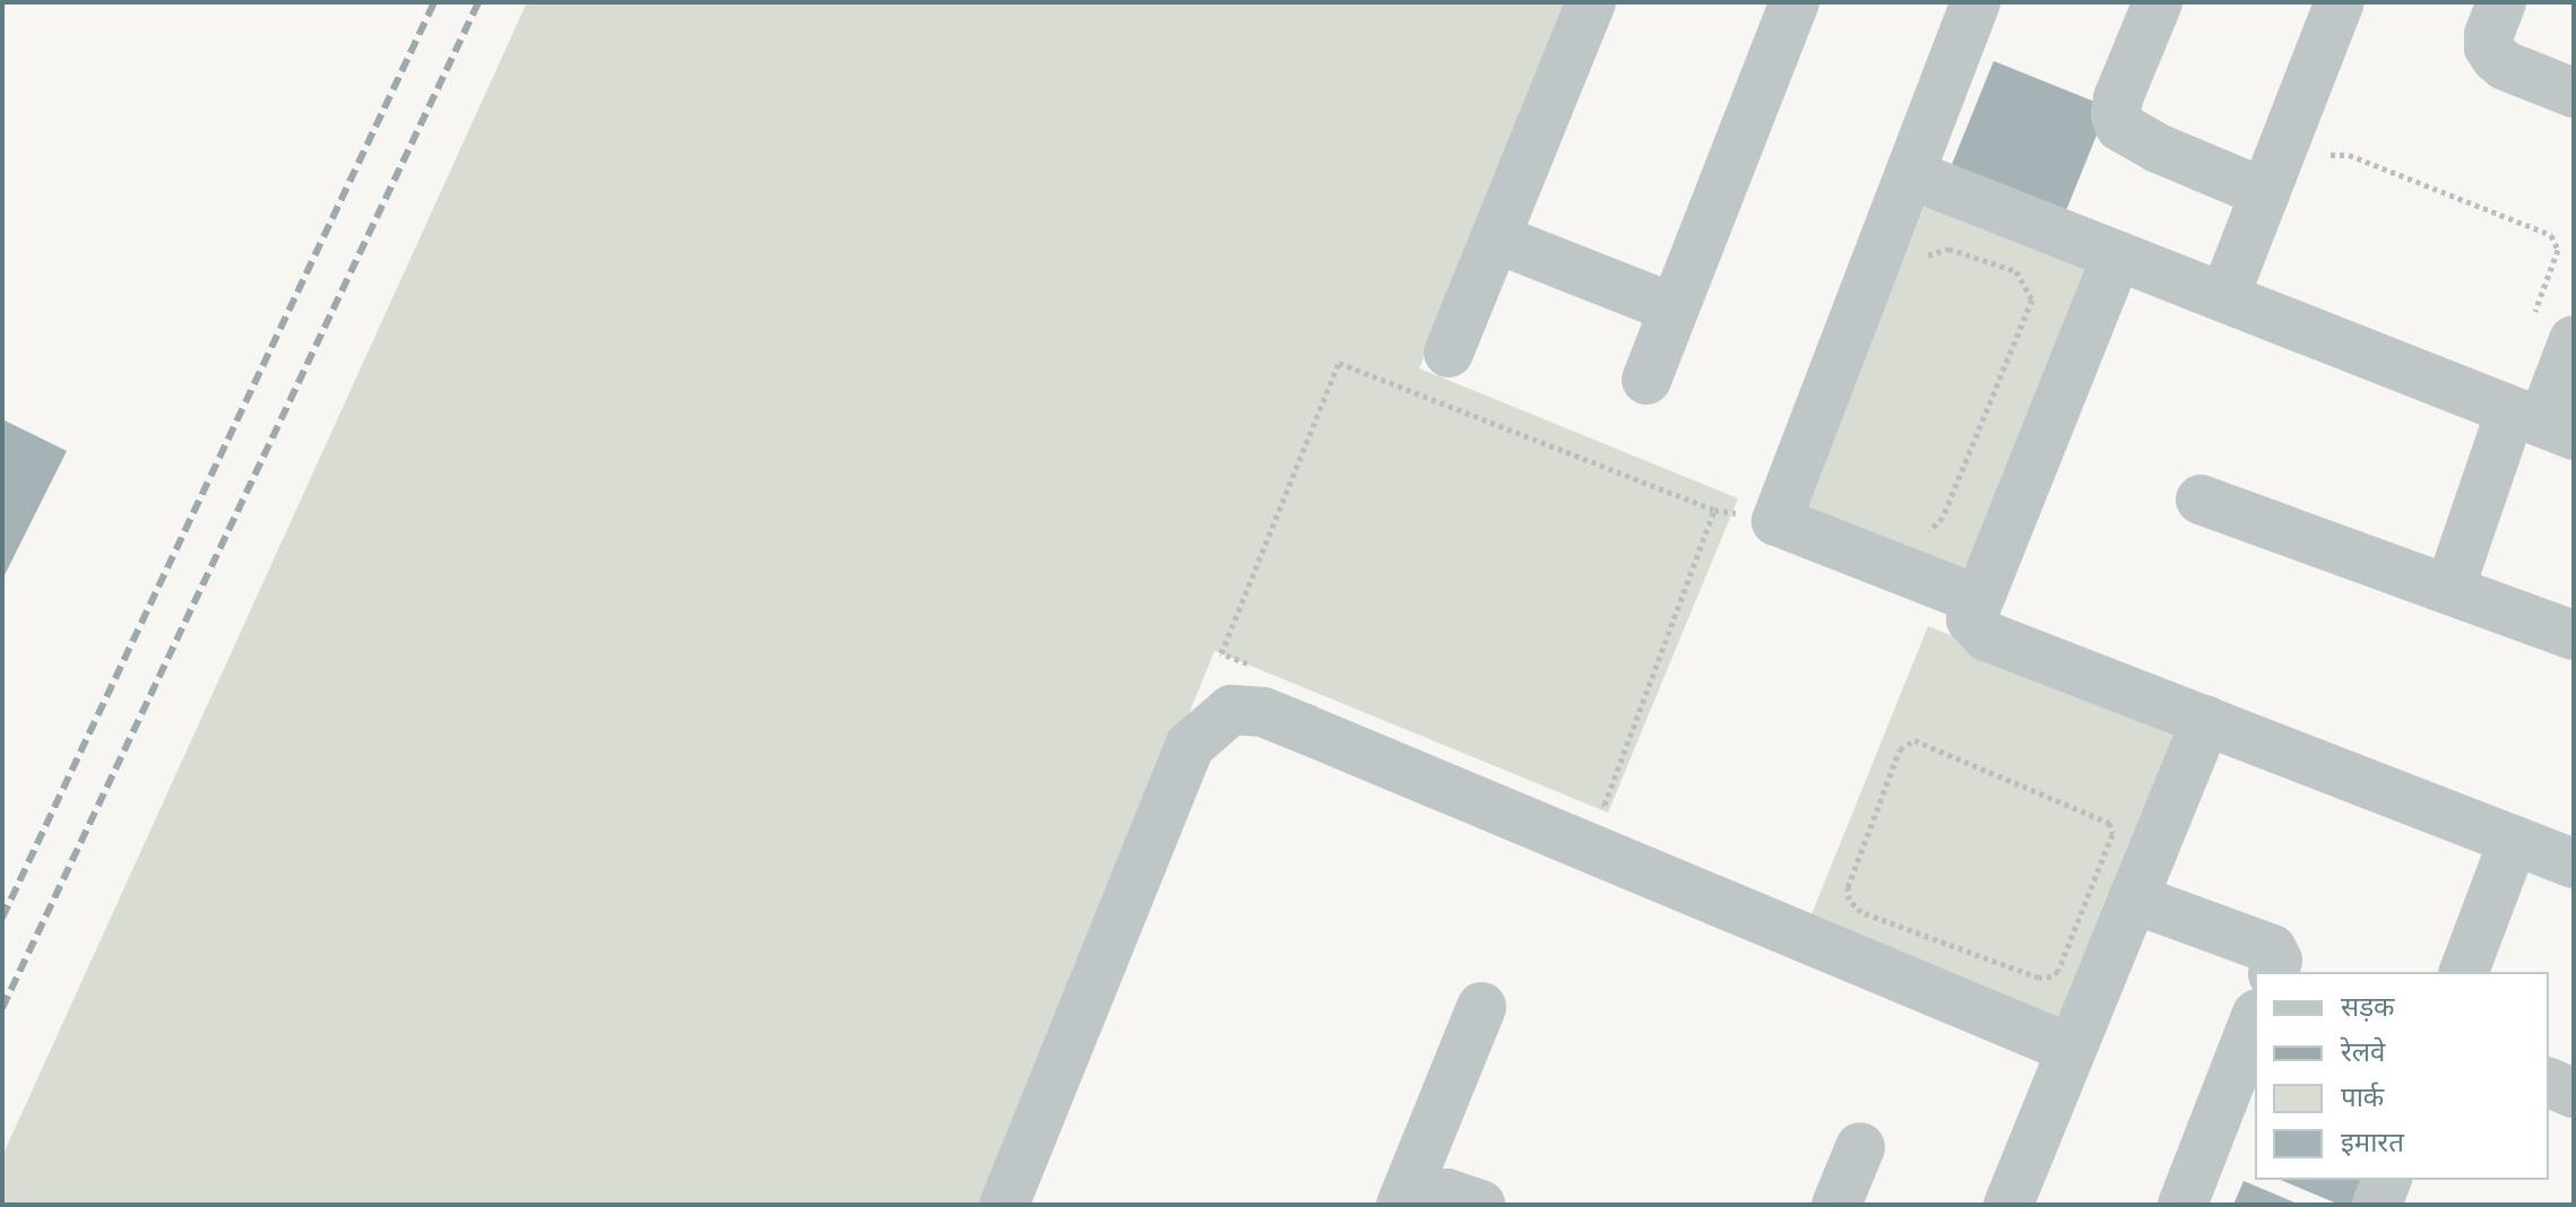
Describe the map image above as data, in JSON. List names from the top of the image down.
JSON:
{
  "legend": [
    "सड़क",
    "रेलवे",
    "पार्क",
    "इमारत"
  ]
}
